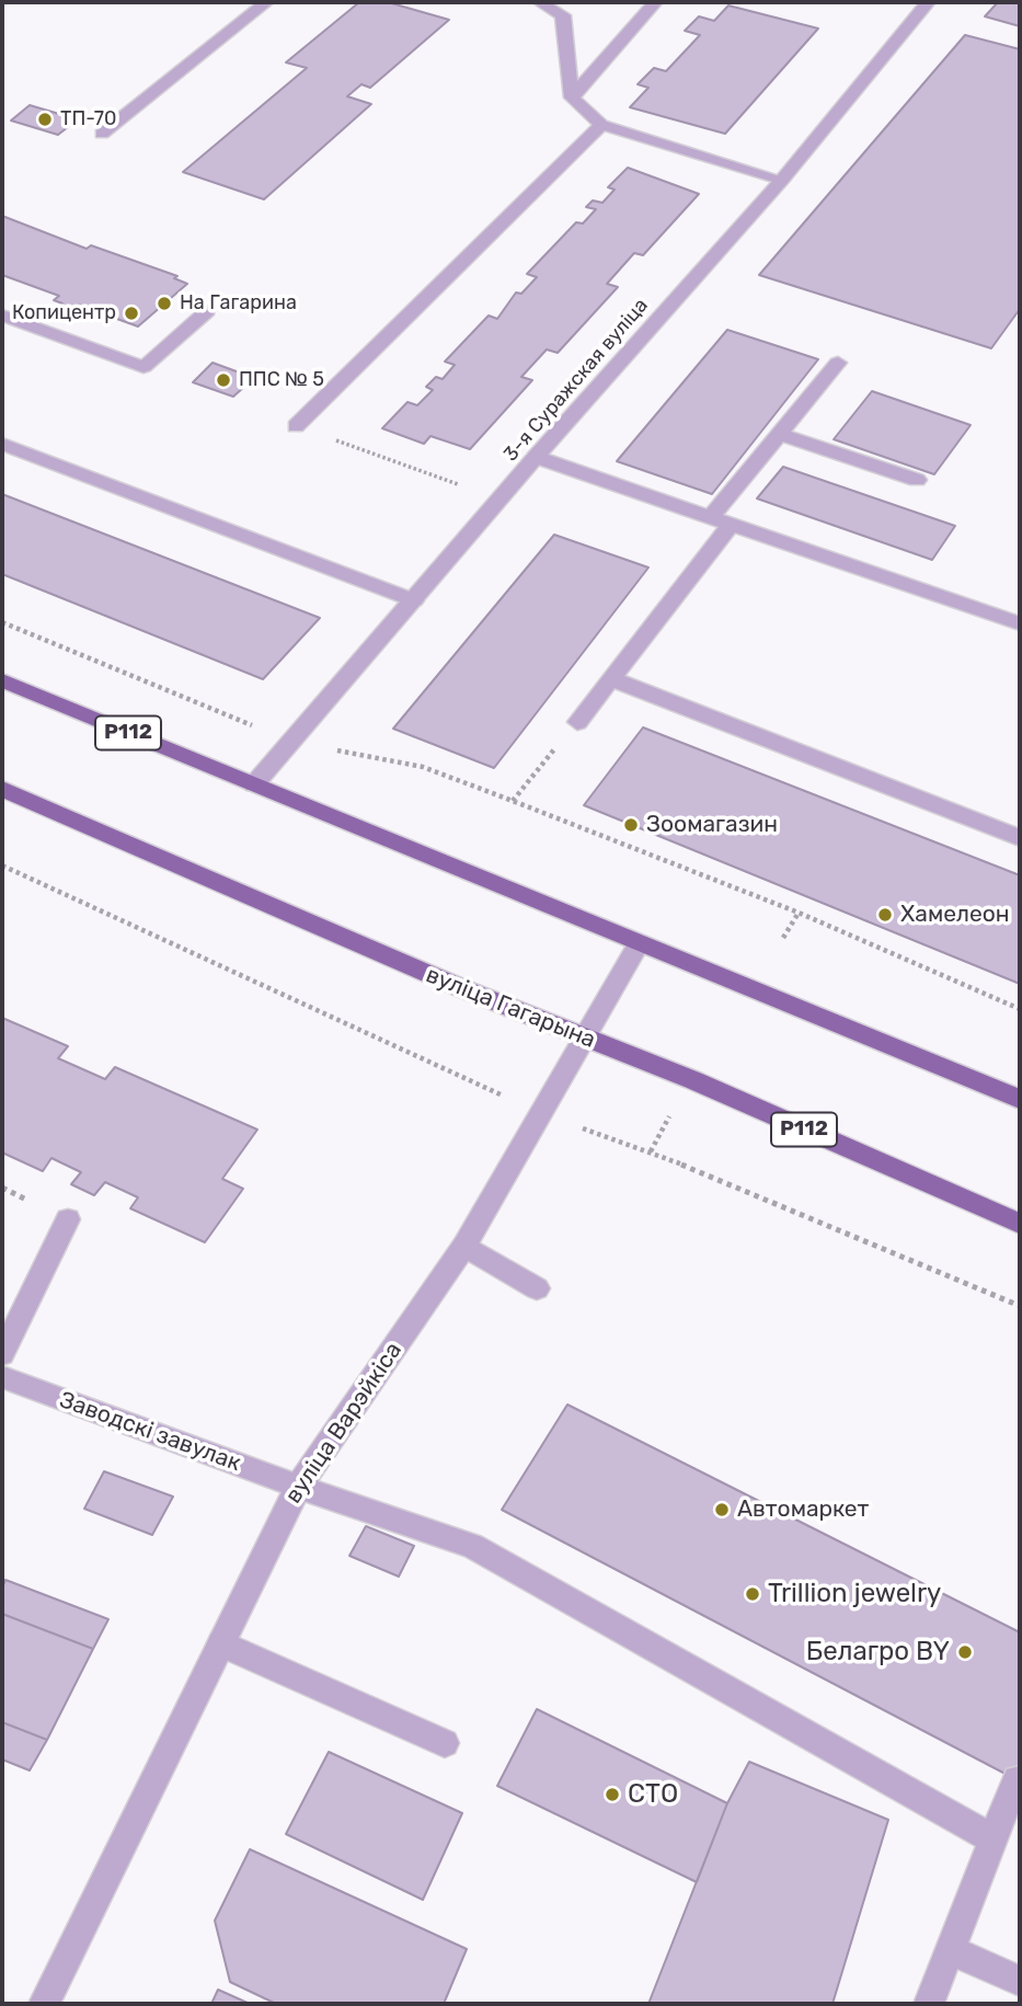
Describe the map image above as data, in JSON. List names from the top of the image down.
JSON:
{
  "streets": {
    "main road": ["Р112", "вуліца Гагарына"],
    "street": ["3-я Суражская вуліца", "вуліца Варэйкіса", "Заводскі завулак"]
  },
  "crossings": [
    ["3-я Суражская вуліца", "Р112"],
    ["Р112", "вуліца Варэйкіса"],
    ["вуліца Гагарына", "вуліца Варэйкіса"],
    ["вуліца Варэйкіса", "Заводскі завулак"]
  ],
  "places": [
    "ТП-70",
    "На Гагарина",
    "Копицентр",
    "ППС № 5",
    "Зоомагазин",
    "Хамелеон",
    "Автомаркет",
    "Trillion jewelry",
    "Белагро BY",
    "СТО"
  ]
}
